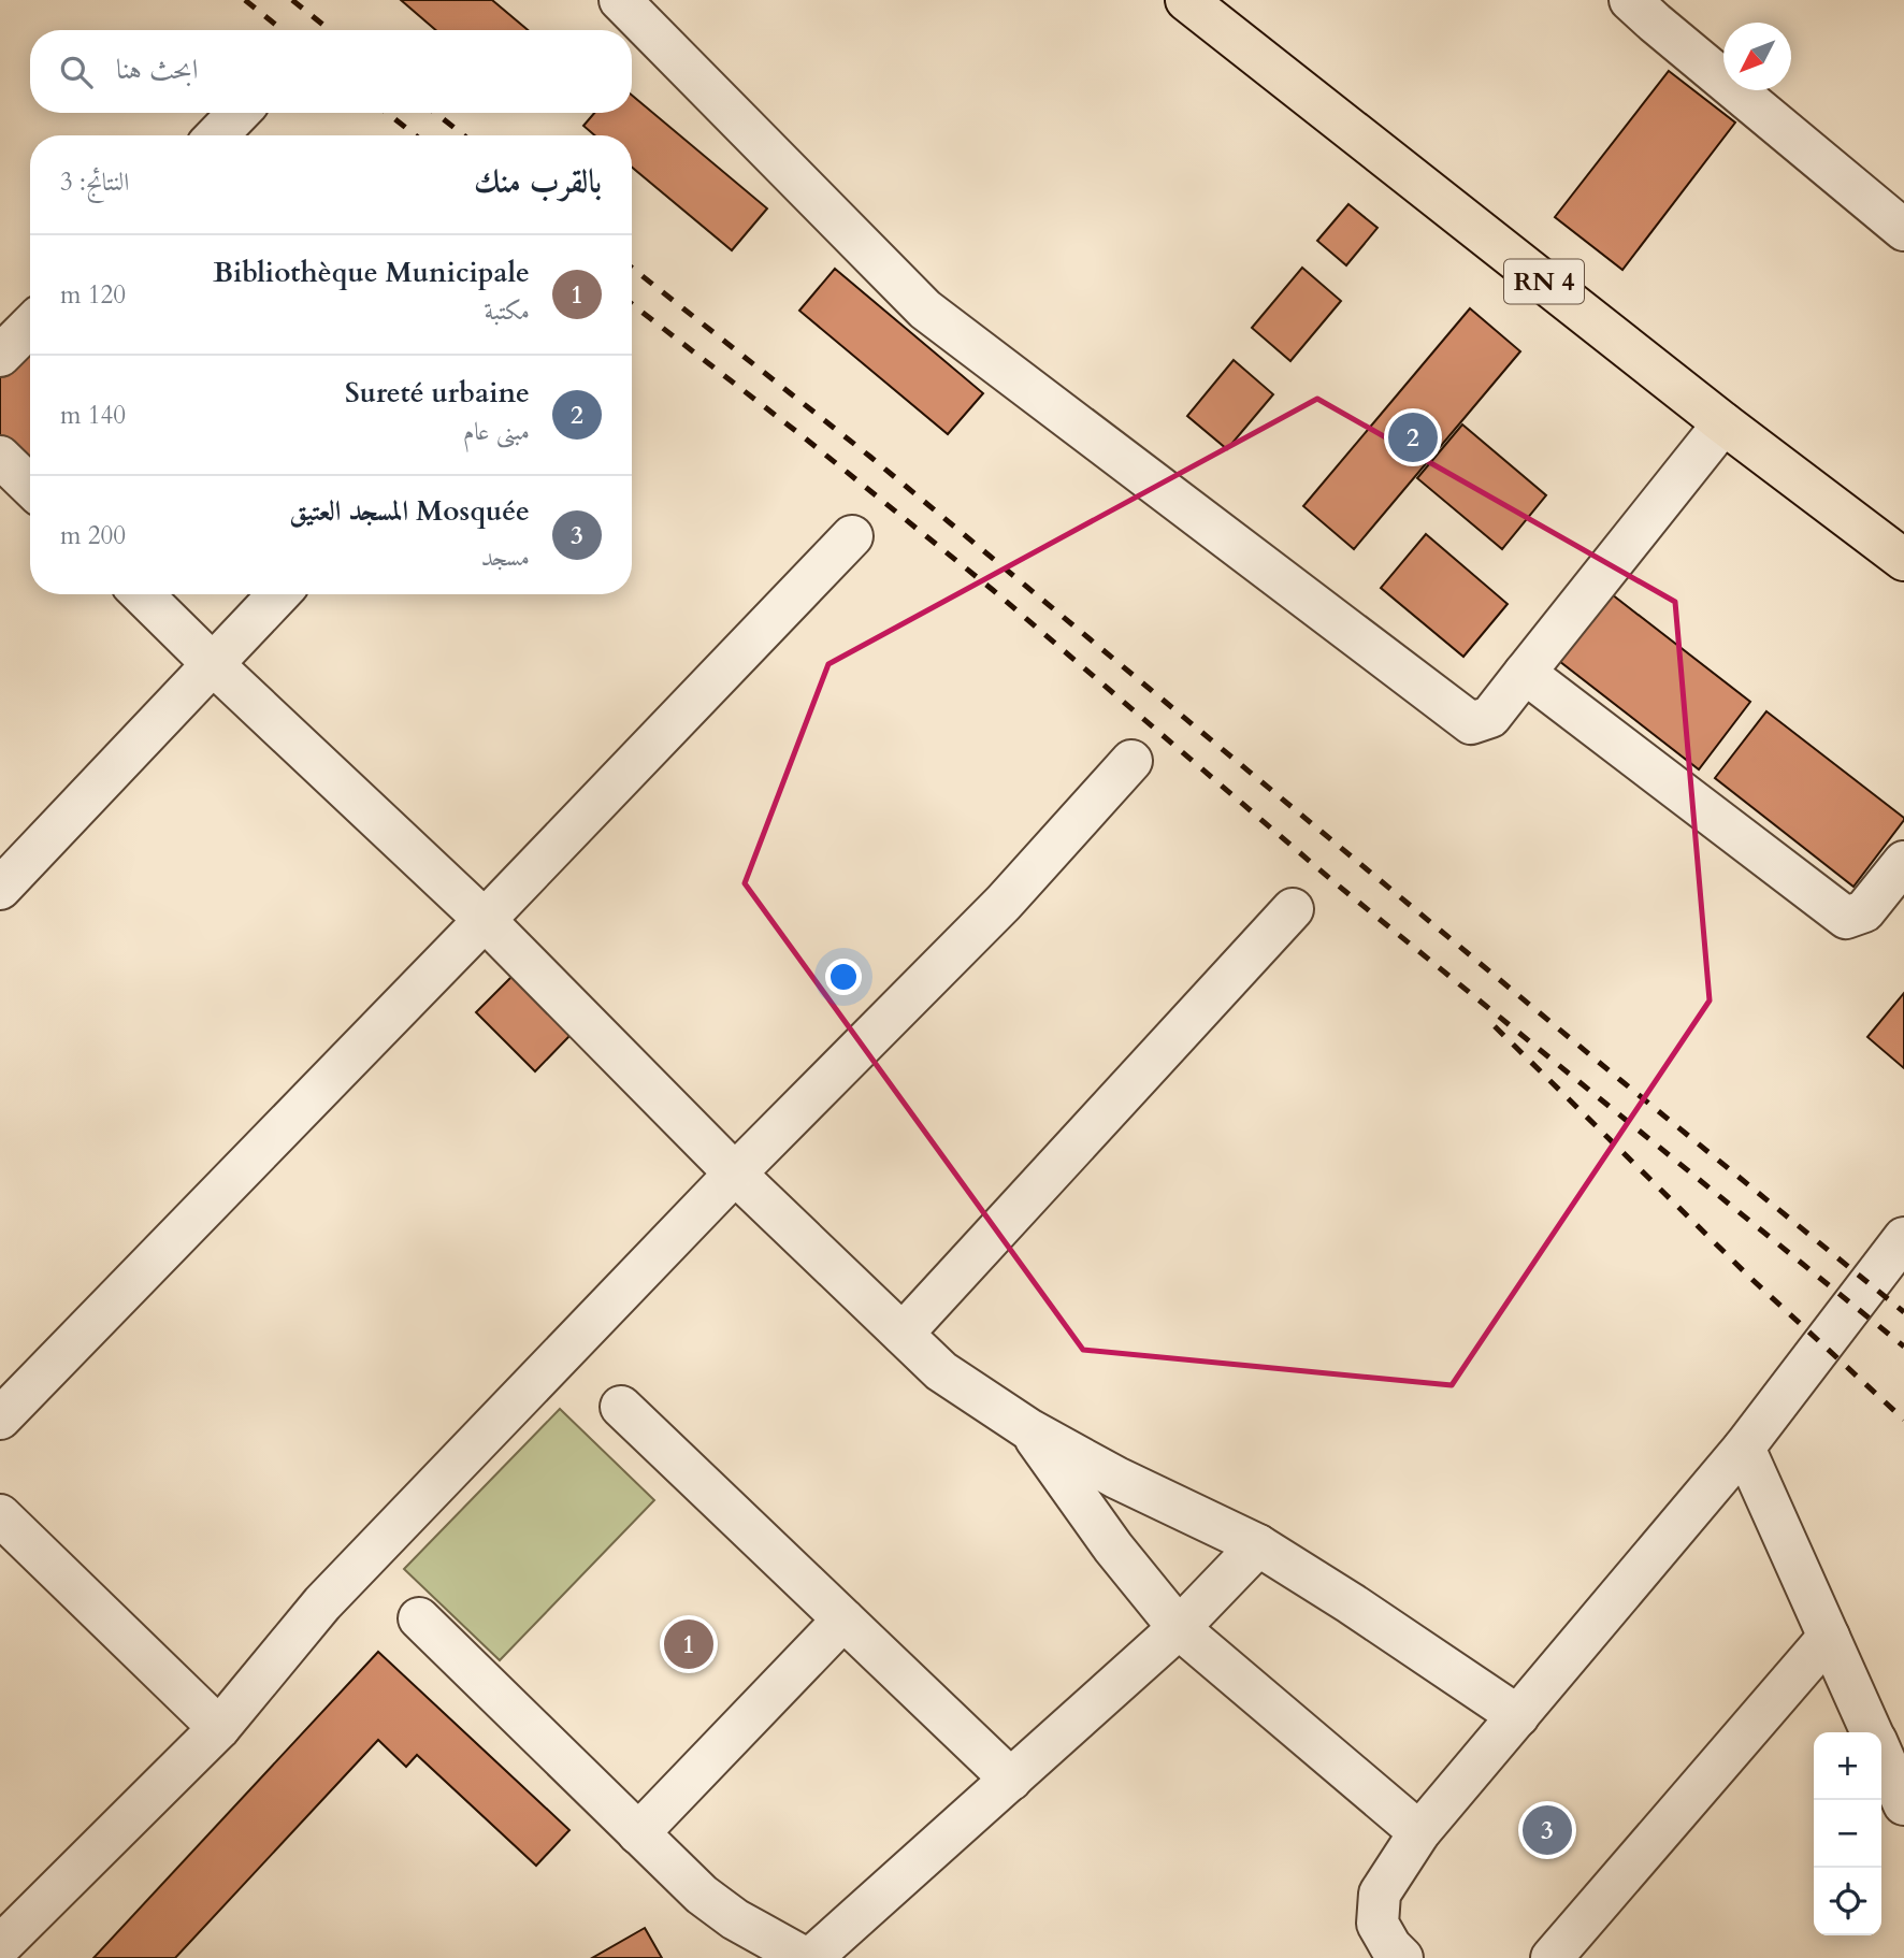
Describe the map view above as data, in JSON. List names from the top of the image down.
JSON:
{
  "streets": {
    "main road": ["RN 4"]
  },
  "north": "bottom left",
  "page": {
    "search": "ابحث هنا",
    "heading": ["بالقرب منك", "النتائج: 3"],
    "list": [
      {
        "mark": "1",
        "name": "Bibliothèque Municipale",
        "note": "مكتبة",
        "value": "120 m"
      },
      {
        "mark": "2",
        "name": "Sureté urbaine",
        "note": "مبنى عام",
        "value": "140 m"
      },
      {
        "mark": "3",
        "name": "Mosquée المسجد العتيق",
        "note": "مسجد",
        "value": "200 m"
      }
    ],
    "pins": ["2", "1", "3"],
    "map_buttons": ["+", "−"]
  }
}
